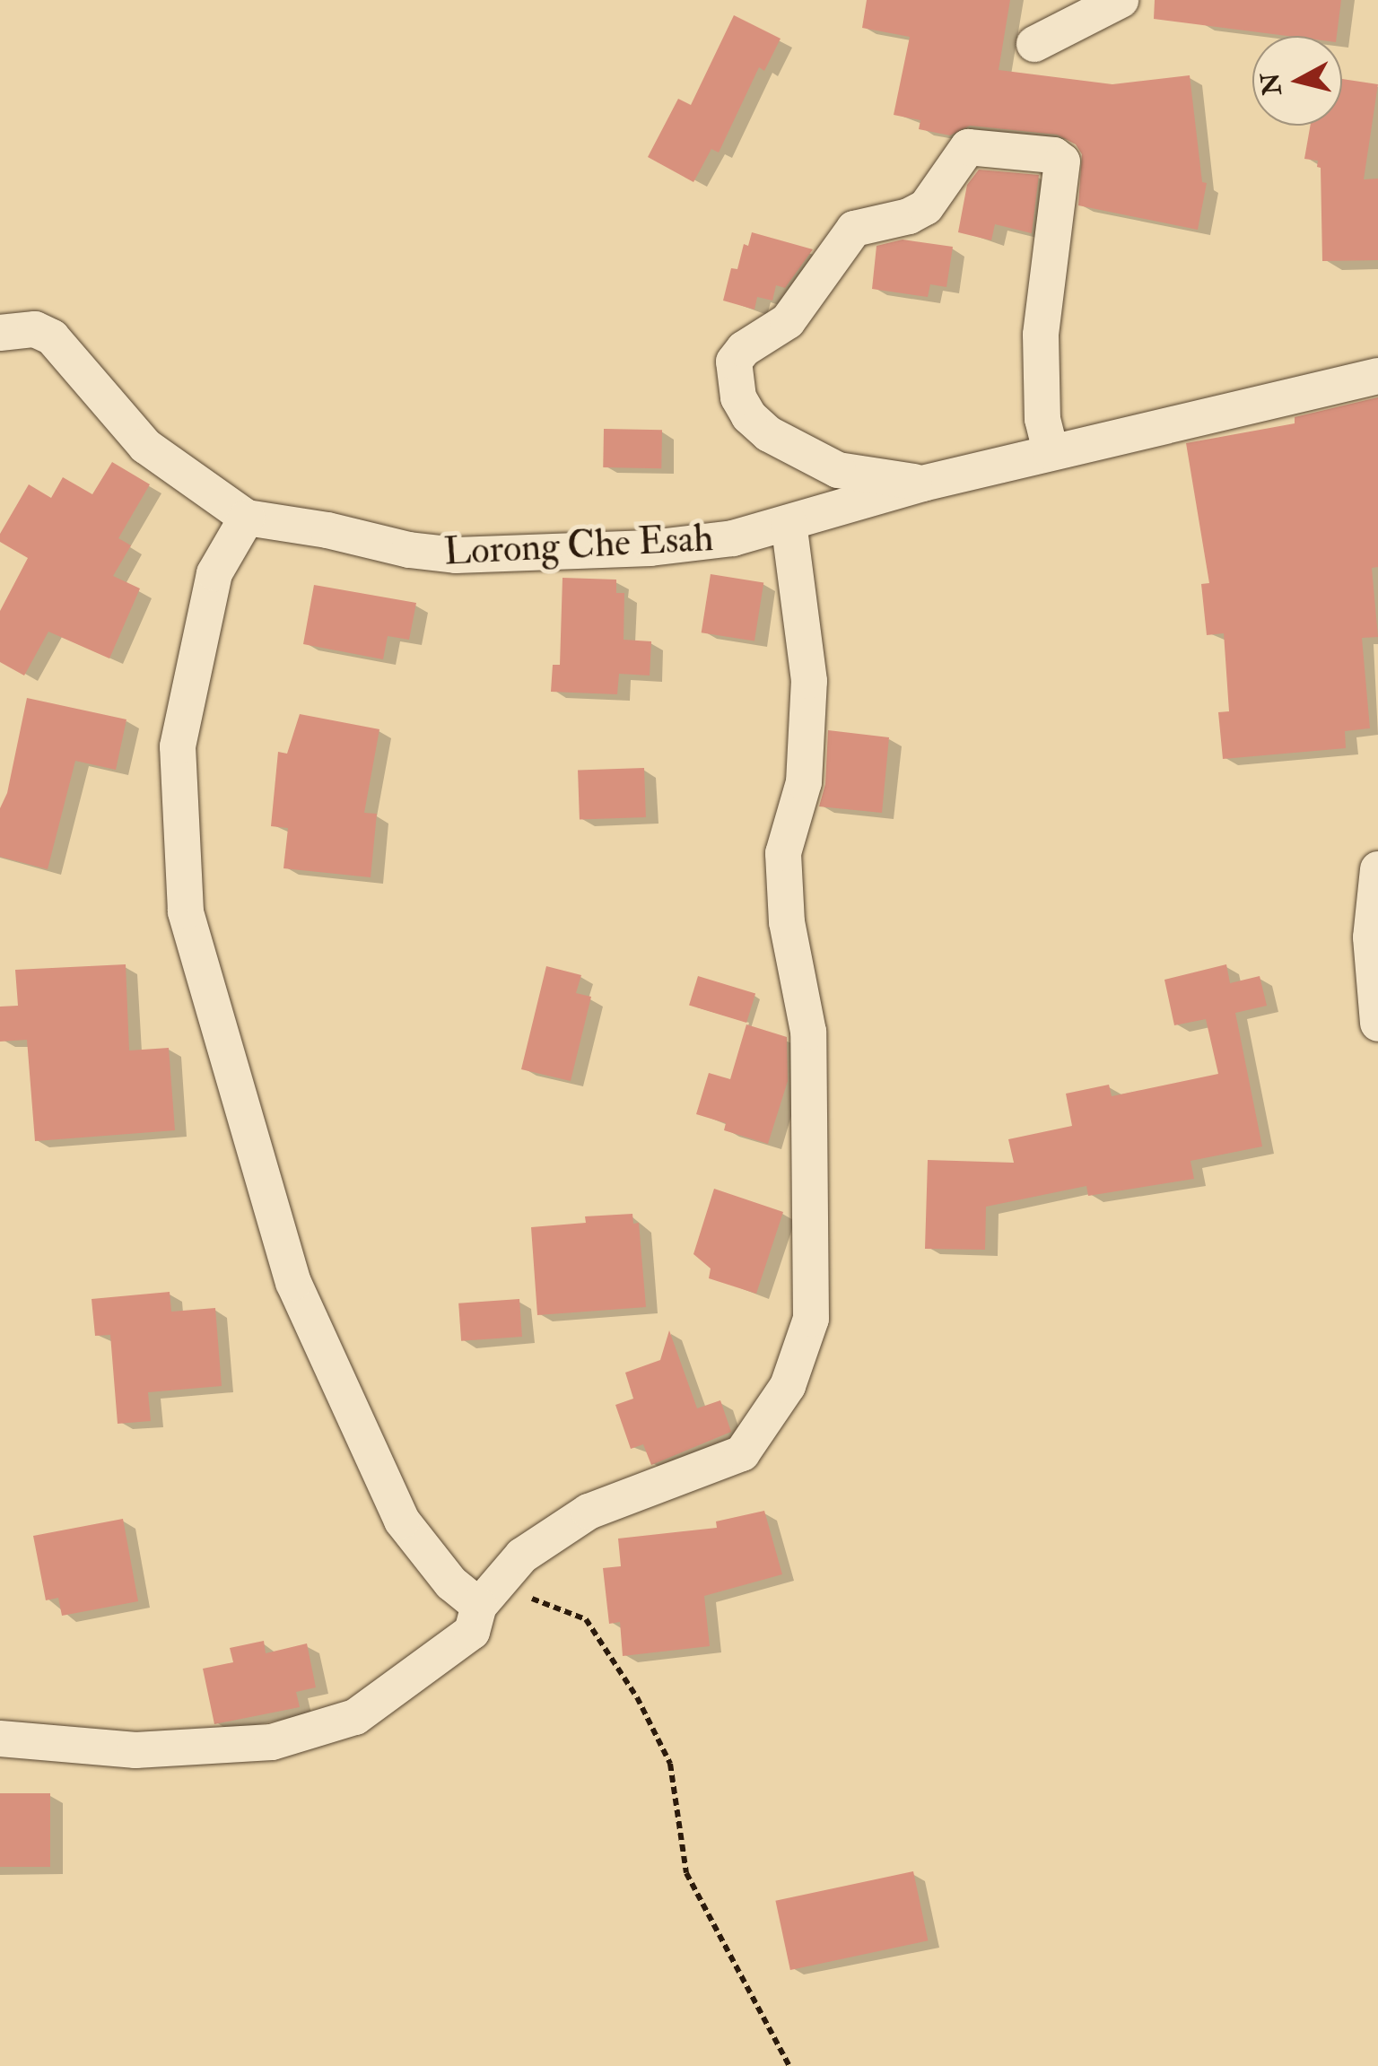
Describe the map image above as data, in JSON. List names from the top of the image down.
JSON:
{
  "streets": {
    "street": ["Lorong Che Esah"]
  },
  "north": "left"
}
